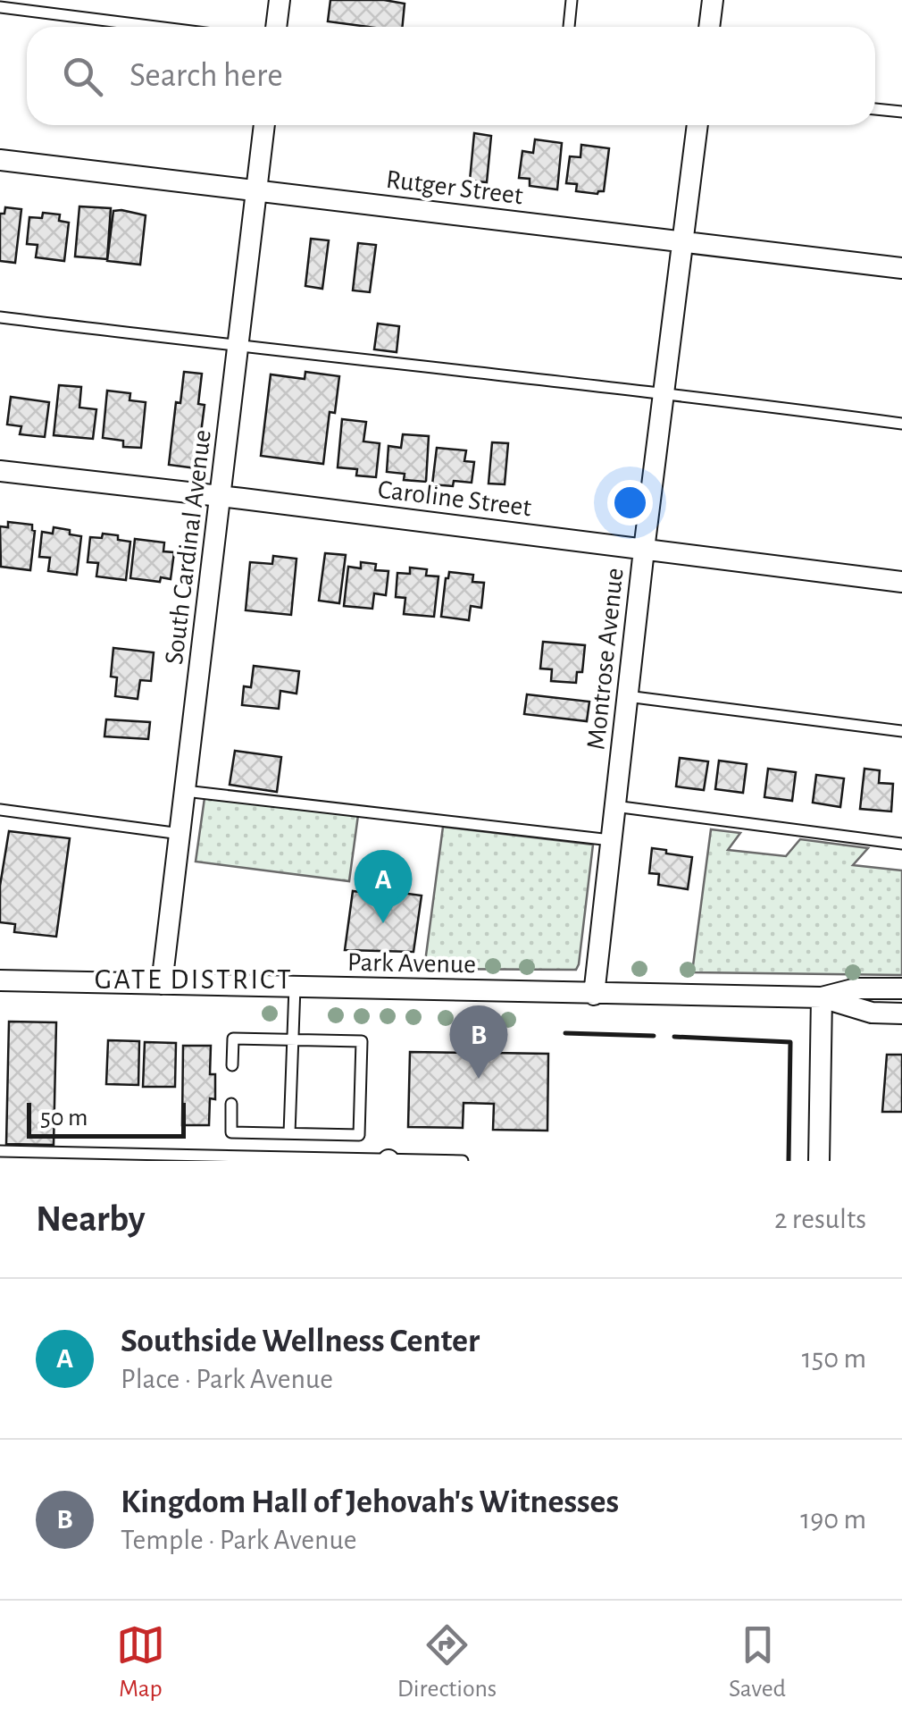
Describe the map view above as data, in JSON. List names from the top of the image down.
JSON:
{
  "streets": {
    "street": [
      "Rutger Street",
      "Caroline Street",
      "South Cardinal Avenue",
      "Montrose Avenue",
      "Park Avenue"
    ]
  },
  "crossings": [
    ["Rutger Street", "South Cardinal Avenue"],
    ["Rutger Street", "Montrose Avenue"],
    ["Caroline Street", "South Cardinal Avenue"],
    ["Caroline Street", "Montrose Avenue"],
    ["South Cardinal Avenue", "Park Avenue"],
    ["Montrose Avenue", "Park Avenue"]
  ],
  "districts": ["GATE DISTRICT"],
  "scale_bar": "50 m",
  "page": {
    "search": "Search here",
    "pins": ["A", "B"],
    "scale": "50 m",
    "heading": ["Nearby", "2 results"],
    "list": [
      {
        "mark": "A",
        "name": "Southside Wellness Center",
        "note": "Place · Park Avenue",
        "value": "150 m"
      },
      {
        "mark": "B",
        "name": "Kingdom Hall of Jehovah's Witnesses",
        "note": "Temple · Park Avenue",
        "value": "190 m"
      }
    ],
    "nav": ["Map", "Directions", "Saved"]
  }
}
